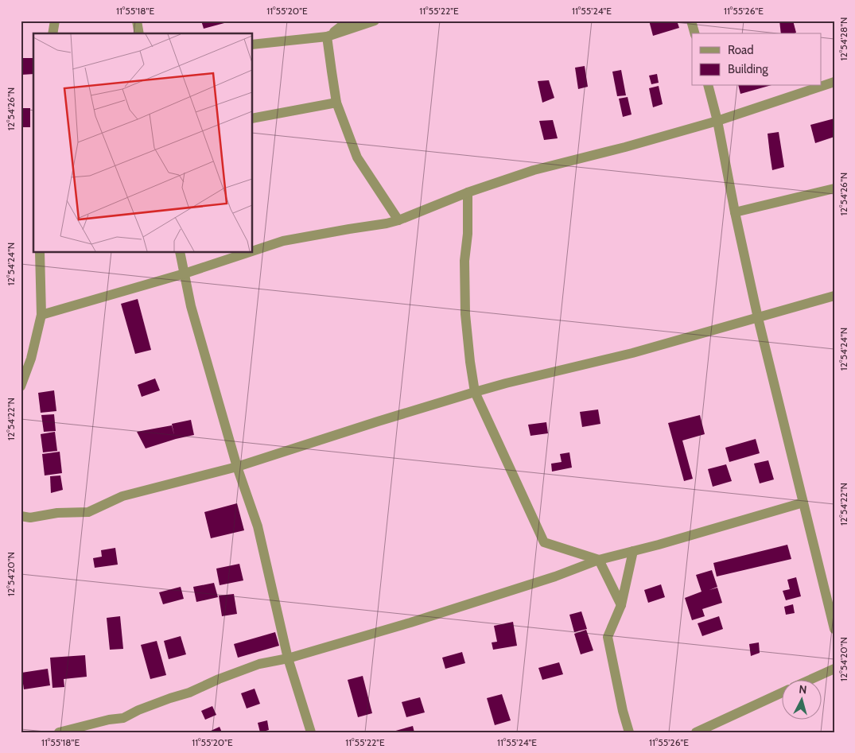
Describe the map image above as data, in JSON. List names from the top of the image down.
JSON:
{
  "legend": ["Road", "Building"],
  "north": "top",
  "coordinates": [
    "11°55'18\"E",
    "11°55'20\"E",
    "11°55'22\"E",
    "11°55'24\"E",
    "11°55'26\"E",
    "12°54'28\"N",
    "12°54'26\"N",
    "12°54'24\"N",
    "12°54'22\"N",
    "12°54'20\"N"
  ]
}
